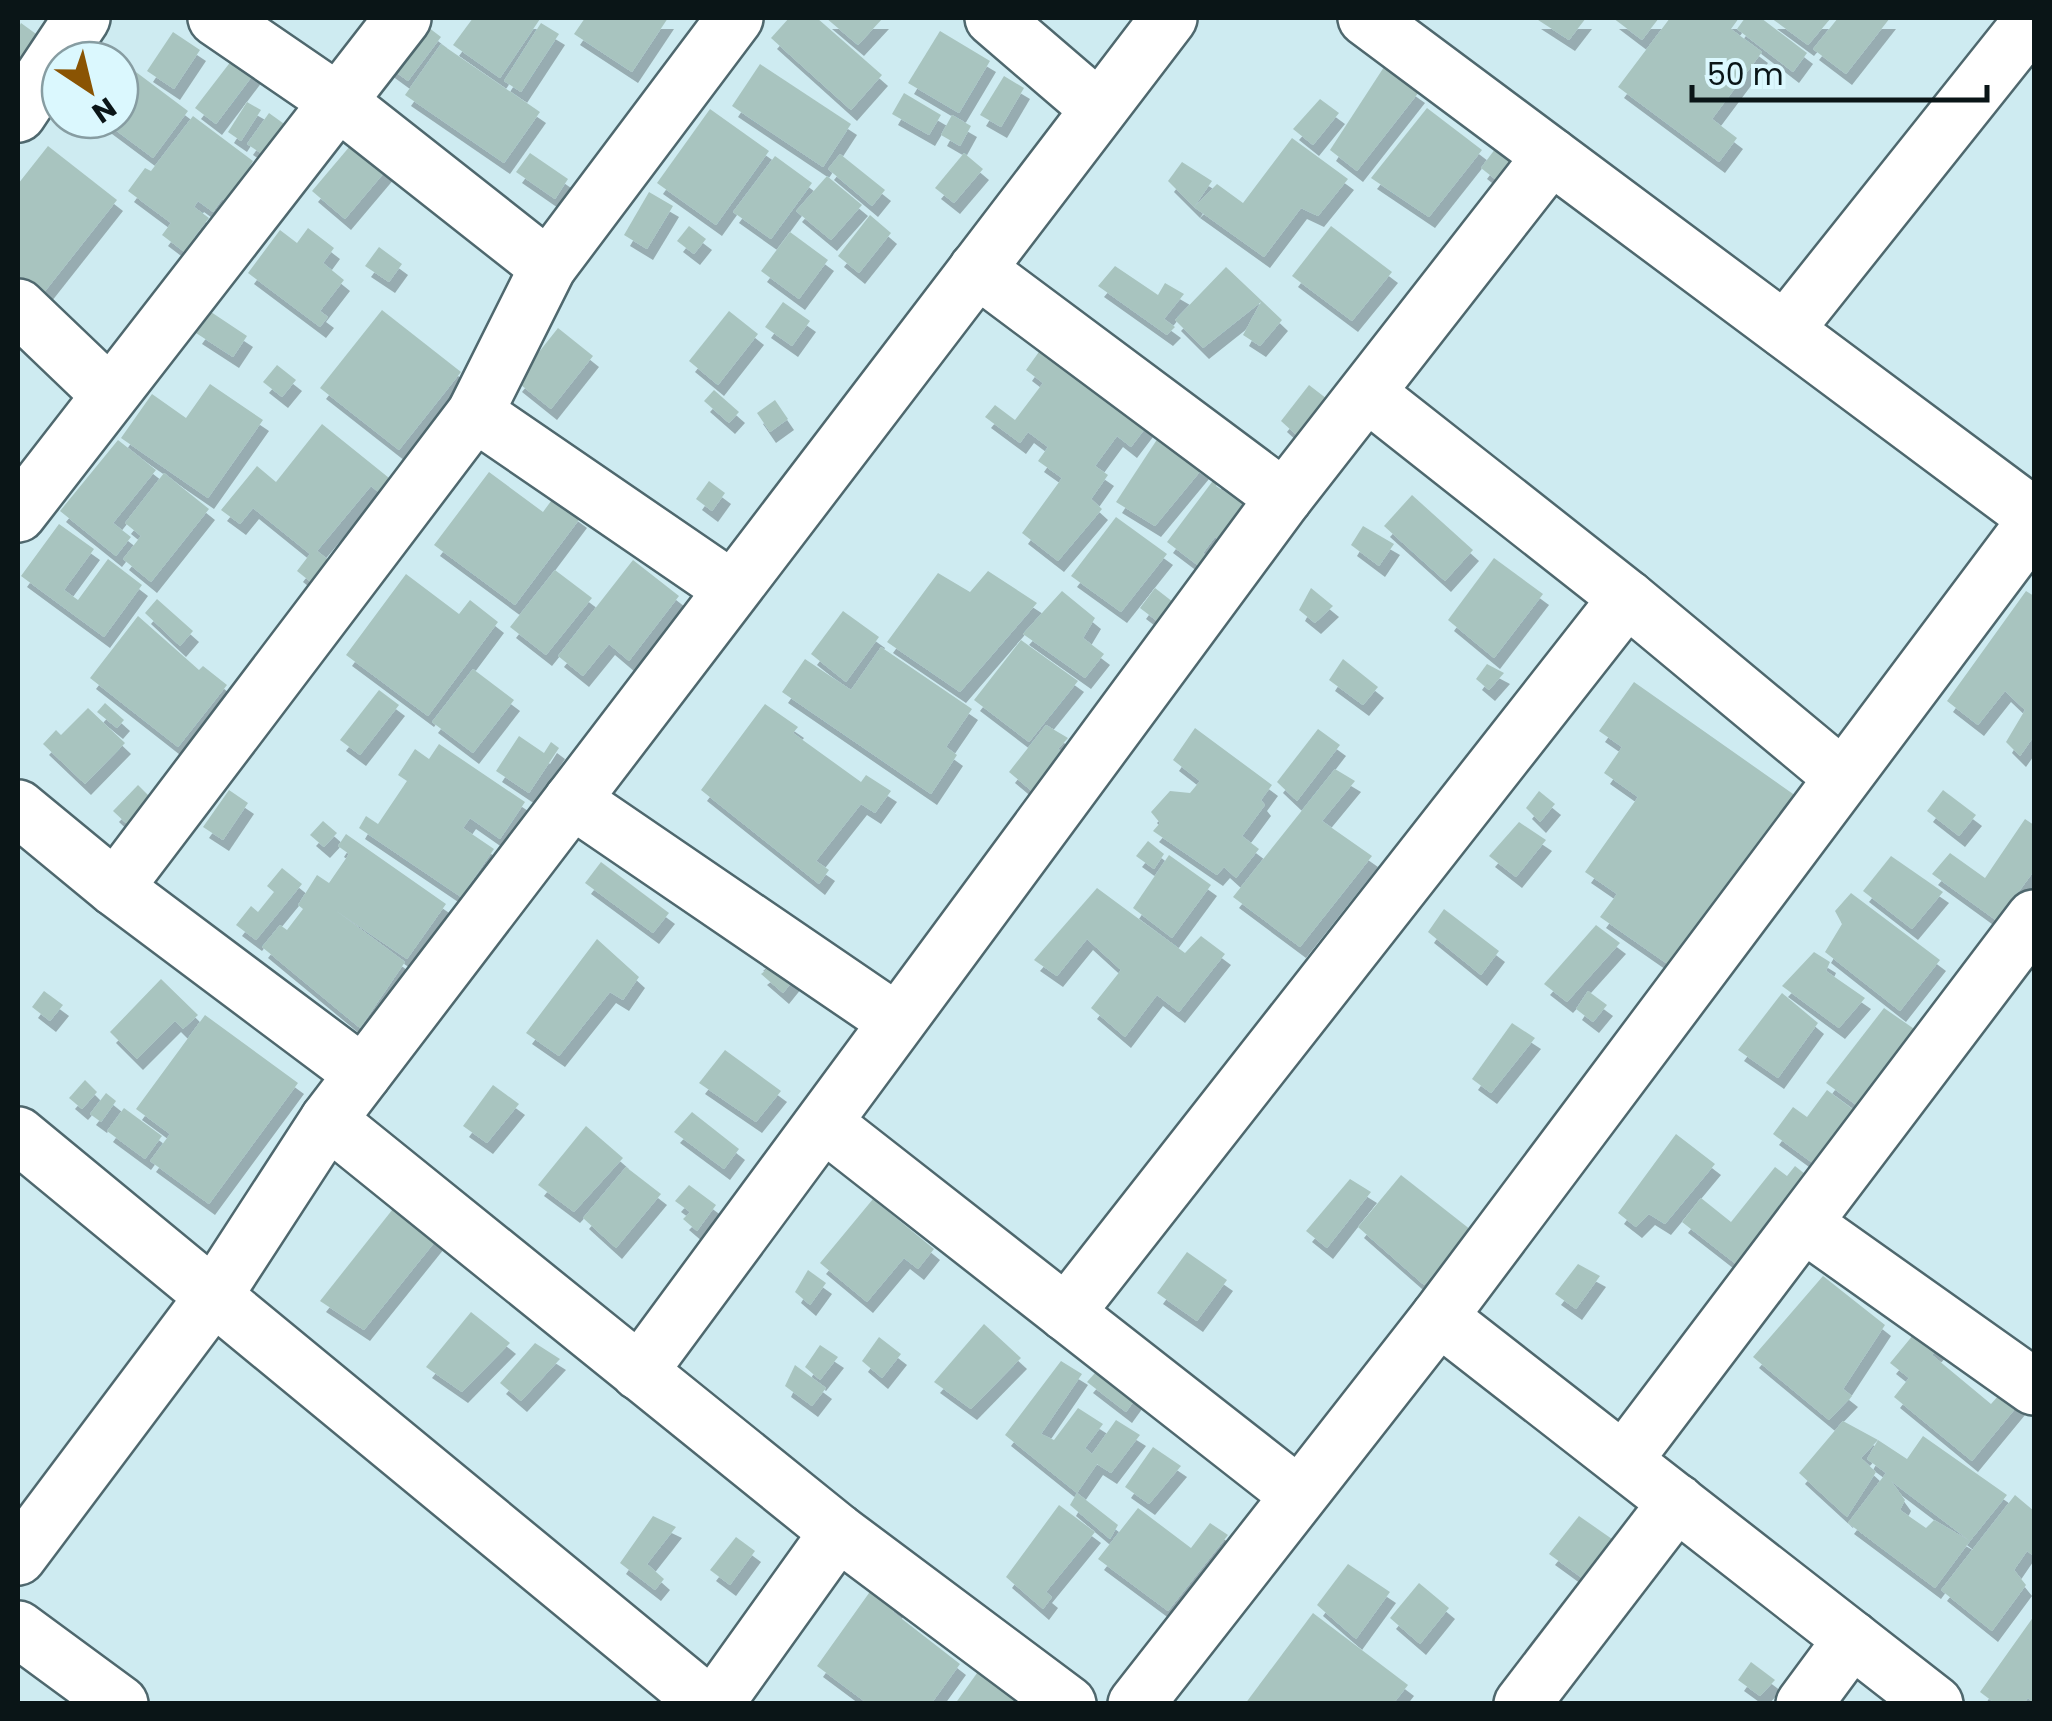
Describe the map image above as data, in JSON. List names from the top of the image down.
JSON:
{
  "scale_bar": "50 m",
  "north": "bottom right"
}
